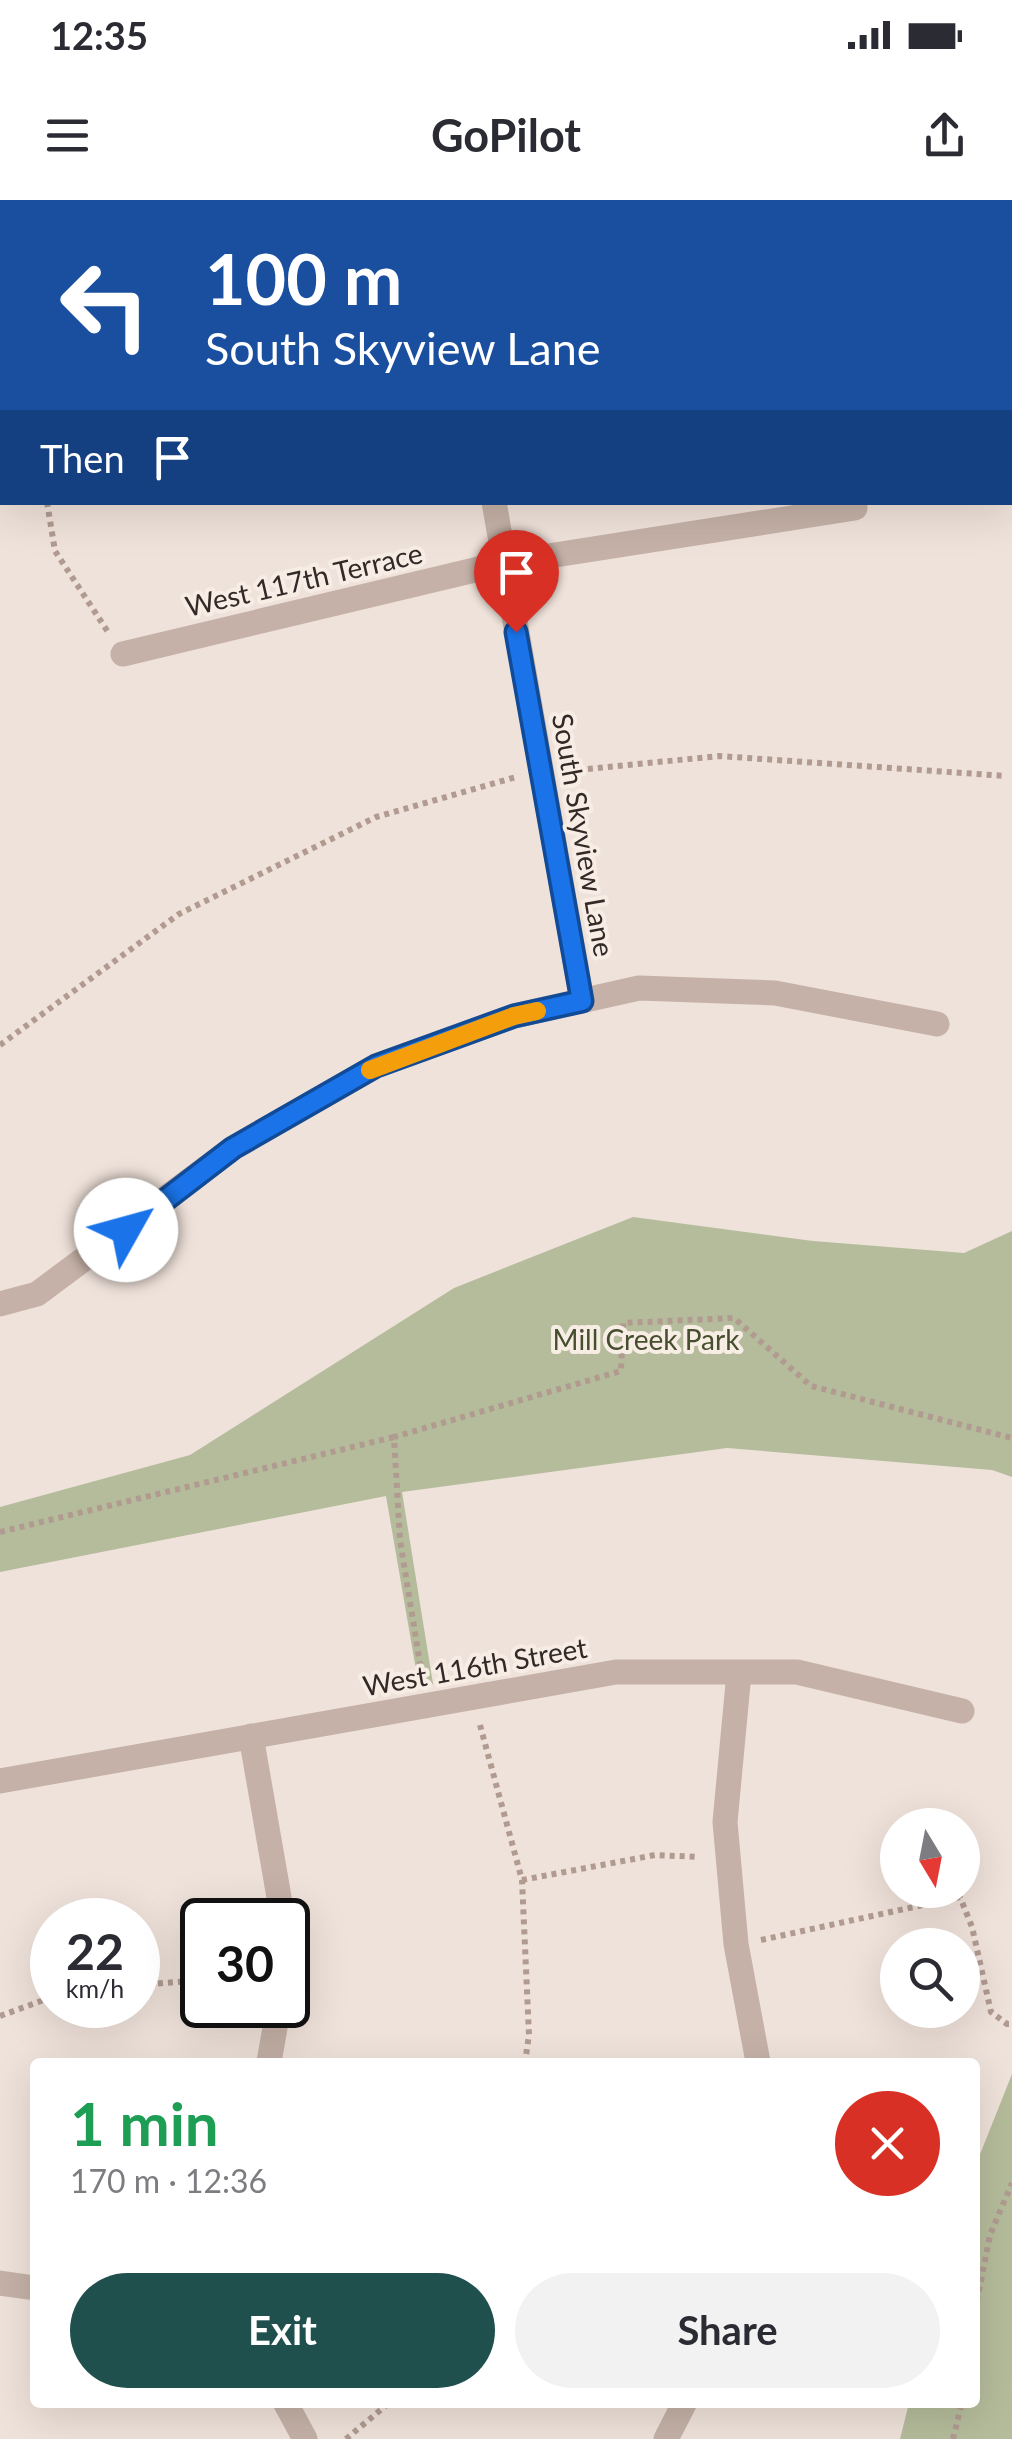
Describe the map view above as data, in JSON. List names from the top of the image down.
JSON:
{
  "streets": {
    "street": ["West 117th Terrace", "South Skyview Lane", "West 116th Street"]
  },
  "crossings": [
    ["West 117th Terrace", "South Skyview Lane"]
  ],
  "parks": ["Mill Creek Park"],
  "north": "bottom",
  "page": {
    "status": "12:35",
    "header": "GoPilot",
    "turn": ["100 m", "South Skyview Lane"],
    "then": "Then",
    "speed": "22 km/h",
    "limit": "30",
    "heading": ["1 min", "170 m · 12:36"],
    "buttons": ["Exit", "Share"]
  }
}
